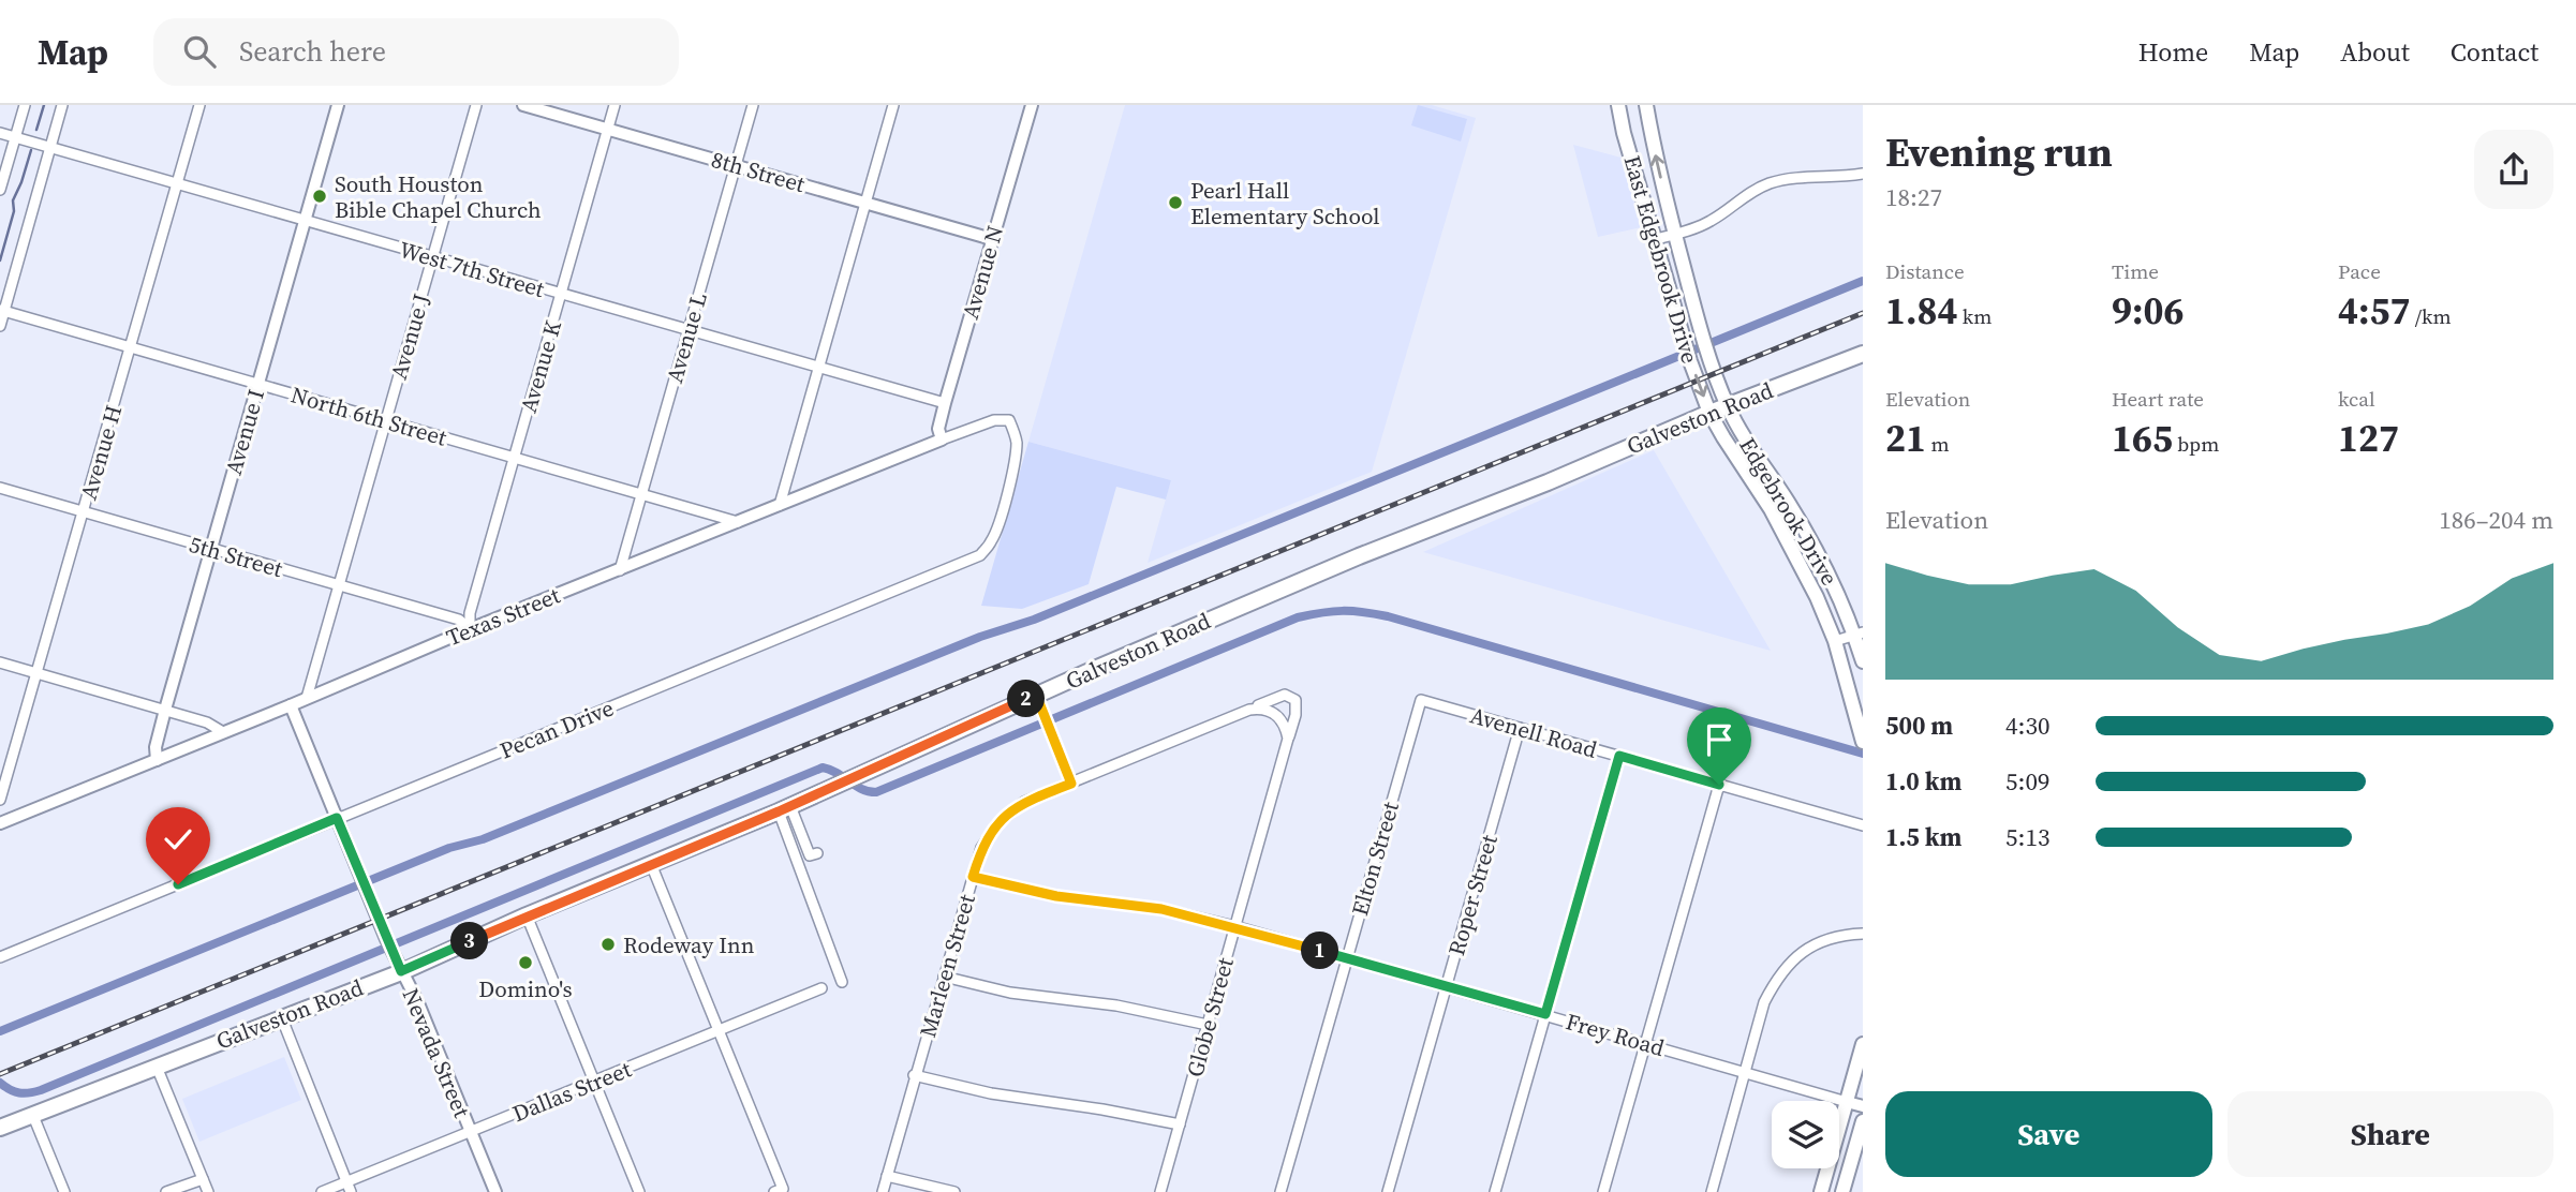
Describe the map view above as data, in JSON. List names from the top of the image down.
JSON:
{
  "streets": {
    "main road": ["East Edgebrook Drive", "Galveston Road", "Edgebrook Drive"],
    "street": [
      "8th Street",
      "West 7th Street",
      "Avenue N",
      "Avenue J",
      "Avenue L",
      "Avenue K",
      "North 6th Street",
      "Avenue I",
      "Avenue H",
      "5th Street",
      "Texas Street",
      "Pecan Drive",
      "Avenell Road",
      "Elton Street",
      "Roper Street",
      "Marleen Street",
      "Globe Street",
      "Frey Road",
      "Nevada Street",
      "Dallas Street"
    ]
  },
  "crossings": [
    ["8th Street", "Avenue N"],
    ["8th Street", "Avenue L"],
    ["8th Street", "Avenue K"],
    ["East Edgebrook Drive", "Galveston Road"],
    ["East Edgebrook Drive", "Edgebrook Drive"],
    ["West 7th Street", "Avenue N"],
    ["West 7th Street", "Avenue J"],
    ["West 7th Street", "Avenue L"],
    ["West 7th Street", "Avenue K"],
    ["West 7th Street", "Avenue I"],
    ["West 7th Street", "Avenue H"],
    ["Avenue N", "Texas Street"],
    ["Avenue J", "North 6th Street"],
    ["Avenue J", "5th Street"],
    ["Avenue J", "Texas Street"],
    ["Avenue L", "North 6th Street"],
    ["Avenue L", "Texas Street"],
    ["Avenue K", "North 6th Street"],
    ["Avenue K", "5th Street"],
    ["Avenue K", "Texas Street"],
    ["North 6th Street", "Avenue I"],
    ["North 6th Street", "Avenue H"],
    ["North 6th Street", "Texas Street"],
    ["Galveston Road", "Edgebrook Drive"],
    ["Galveston Road", "Nevada Street"],
    ["Avenue I", "5th Street"],
    ["Avenue I", "Texas Street"],
    ["Avenue H", "5th Street"],
    ["5th Street", "Texas Street"],
    ["Texas Street", "Pecan Drive"],
    ["Texas Street", "Nevada Street"],
    ["Pecan Drive", "Nevada Street"],
    ["Avenell Road", "Elton Street"],
    ["Avenell Road", "Roper Street"],
    ["Elton Street", "Frey Road"],
    ["Roper Street", "Frey Road"],
    ["Marleen Street", "Globe Street"],
    ["Marleen Street", "Frey Road"],
    ["Globe Street", "Frey Road"],
    ["Nevada Street", "Dallas Street"]
  ],
  "places": [
    "South Houston Bible Chapel Church",
    "Pearl Hall Elementary School",
    "Rodeway Inn",
    "Domino's"
  ],
  "page": {
    "header": "Map",
    "search": "Search here",
    "nav": [
      "Home",
      "Map",
      "About",
      "Contact"
    ],
    "heading": ["Evening run", "18:27"],
    "stats": [
      ["Distance", "1.84 km"],
      ["Time", "9:06"],
      ["Pace", "4:57 /km"],
      ["Elevation", "21 m"],
      ["Heart rate", "165 bpm"],
      ["kcal", "127"]
    ],
    "chart": ["Elevation", "186–204 m"],
    "pins": ["2", "3", "1"],
    "list": [
      {
        "name": "500 m",
        "note": "4:30"
      },
      {
        "name": "1.0 km",
        "note": "5:09"
      },
      {
        "name": "1.5 km",
        "note": "5:13"
      }
    ],
    "buttons": ["Save", "Share"]
  }
}
